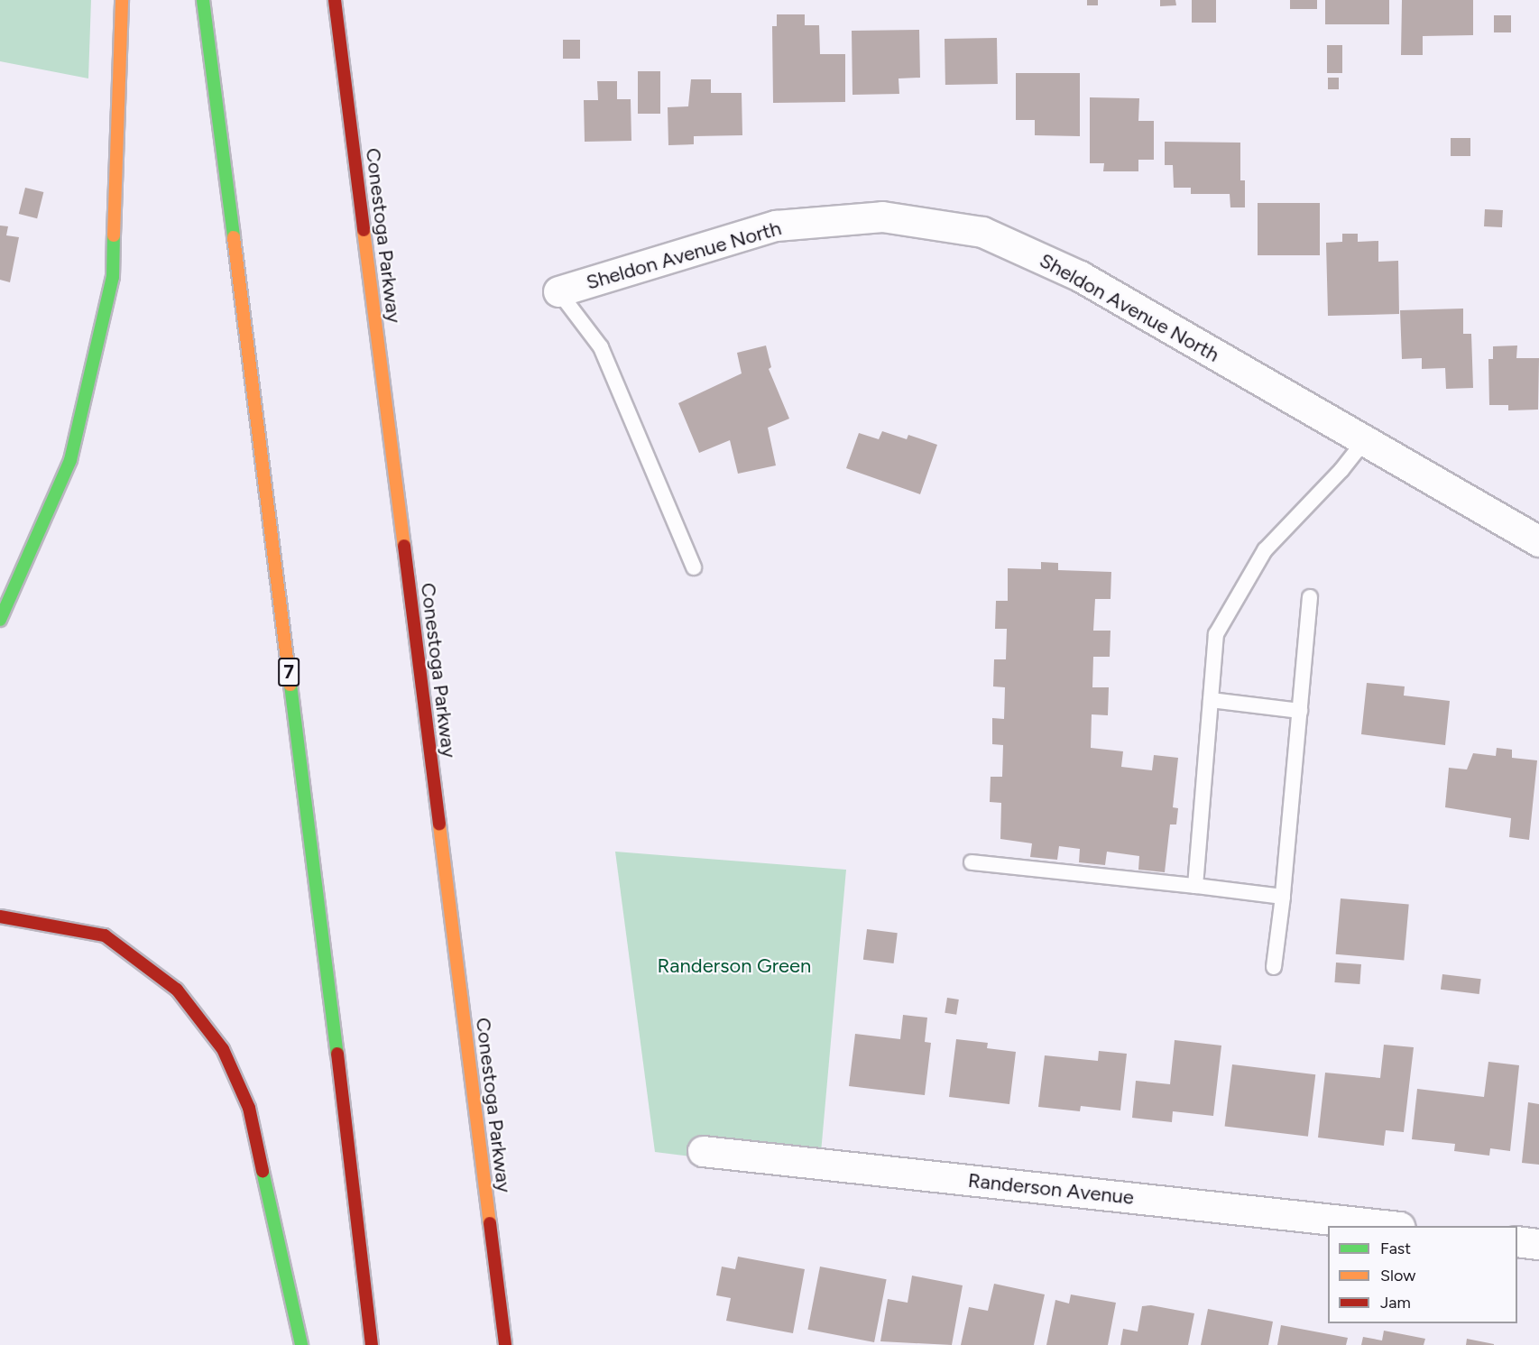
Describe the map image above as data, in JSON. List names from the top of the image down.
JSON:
{
  "streets": {
    "highway": ["Conestoga Parkway", "7"],
    "street": ["Sheldon Avenue North", "Randerson Avenue"]
  },
  "parks": ["Randerson Green"],
  "legend": ["Fast", "Slow", "Jam"]
}
